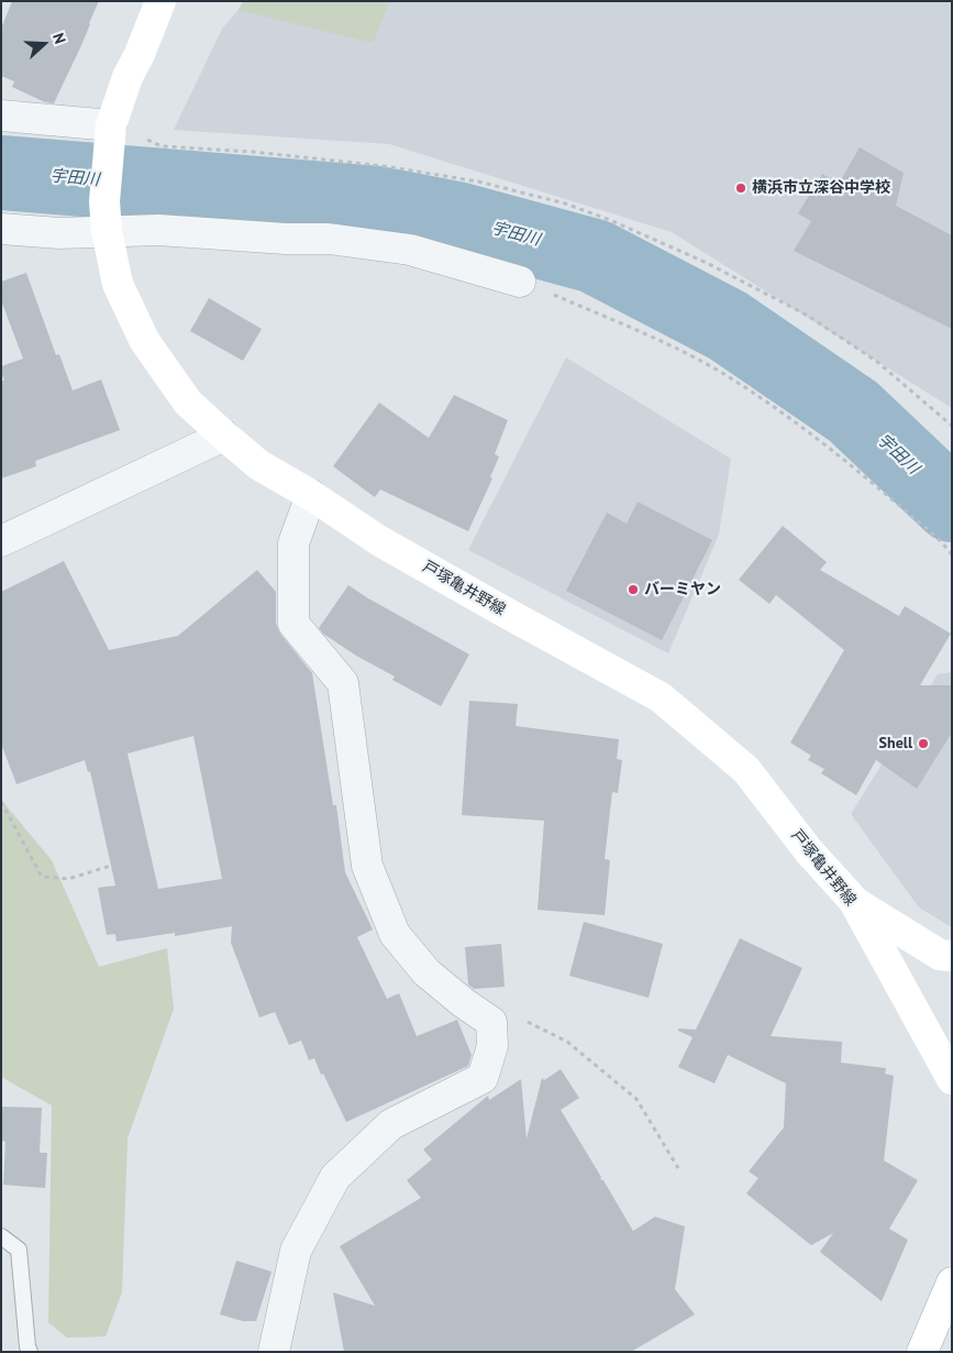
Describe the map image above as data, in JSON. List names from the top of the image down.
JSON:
{
  "streets": {
    "main road": ["戸塚亀井野線"]
  },
  "water": ["宇田川"],
  "places": ["横浜市立深谷中学校", "バーミヤン", "Shell"],
  "north": "right"
}
